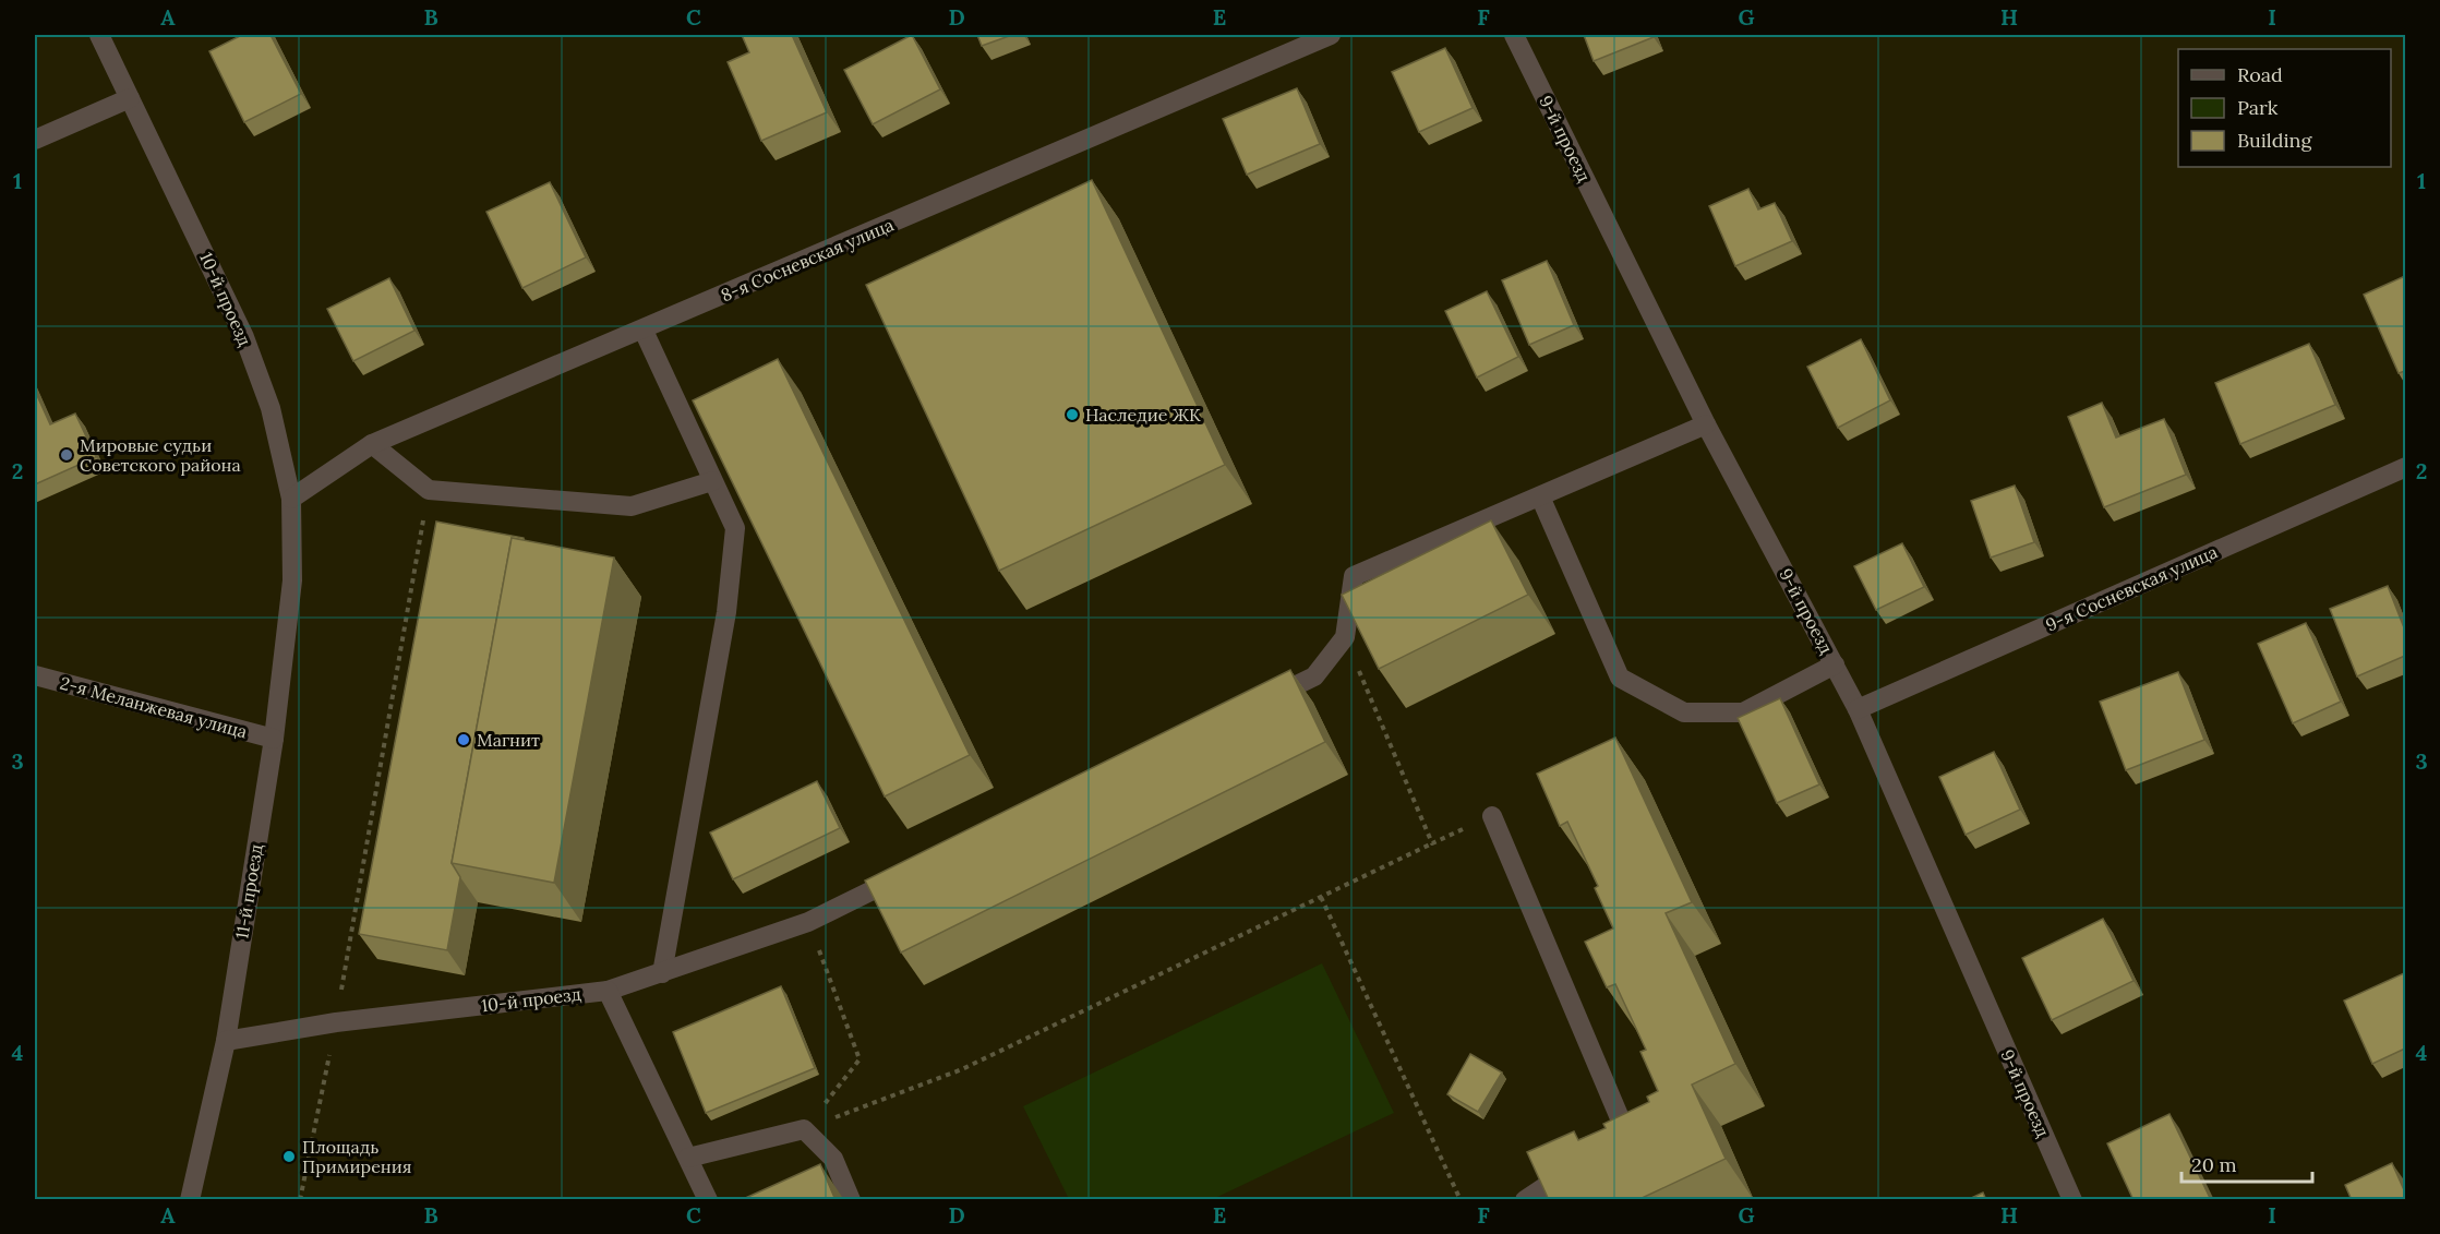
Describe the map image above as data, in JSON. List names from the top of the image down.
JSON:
{
  "streets": {
    "street": [
      "9-й проезд",
      "8-я Сосневская улица",
      "10-й проезд",
      "9-я Сосневская улица",
      "2-я Меланжевая улица",
      "11-й проезд"
    ]
  },
  "crossings": [
    ["9-й проезд", "9-я Сосневская улица"],
    ["8-я Сосневская улица", "10-й проезд"],
    ["10-й проезд", "11-й проезд"],
    ["2-я Меланжевая улица", "11-й проезд"]
  ],
  "places": [
    "Наследие ЖК",
    "Мировые судьи Советского района",
    "Магнит",
    "Площадь Примирения"
  ],
  "legend": ["Road", "Park", "Building"],
  "scale_bar": "20 m",
  "grid": {
    "columns": [
      "A",
      "B",
      "C",
      "D",
      "E",
      "F",
      "G",
      "H",
      "I"
    ],
    "rows": [
      "1",
      "2",
      "3",
      "4"
    ]
  }
}
